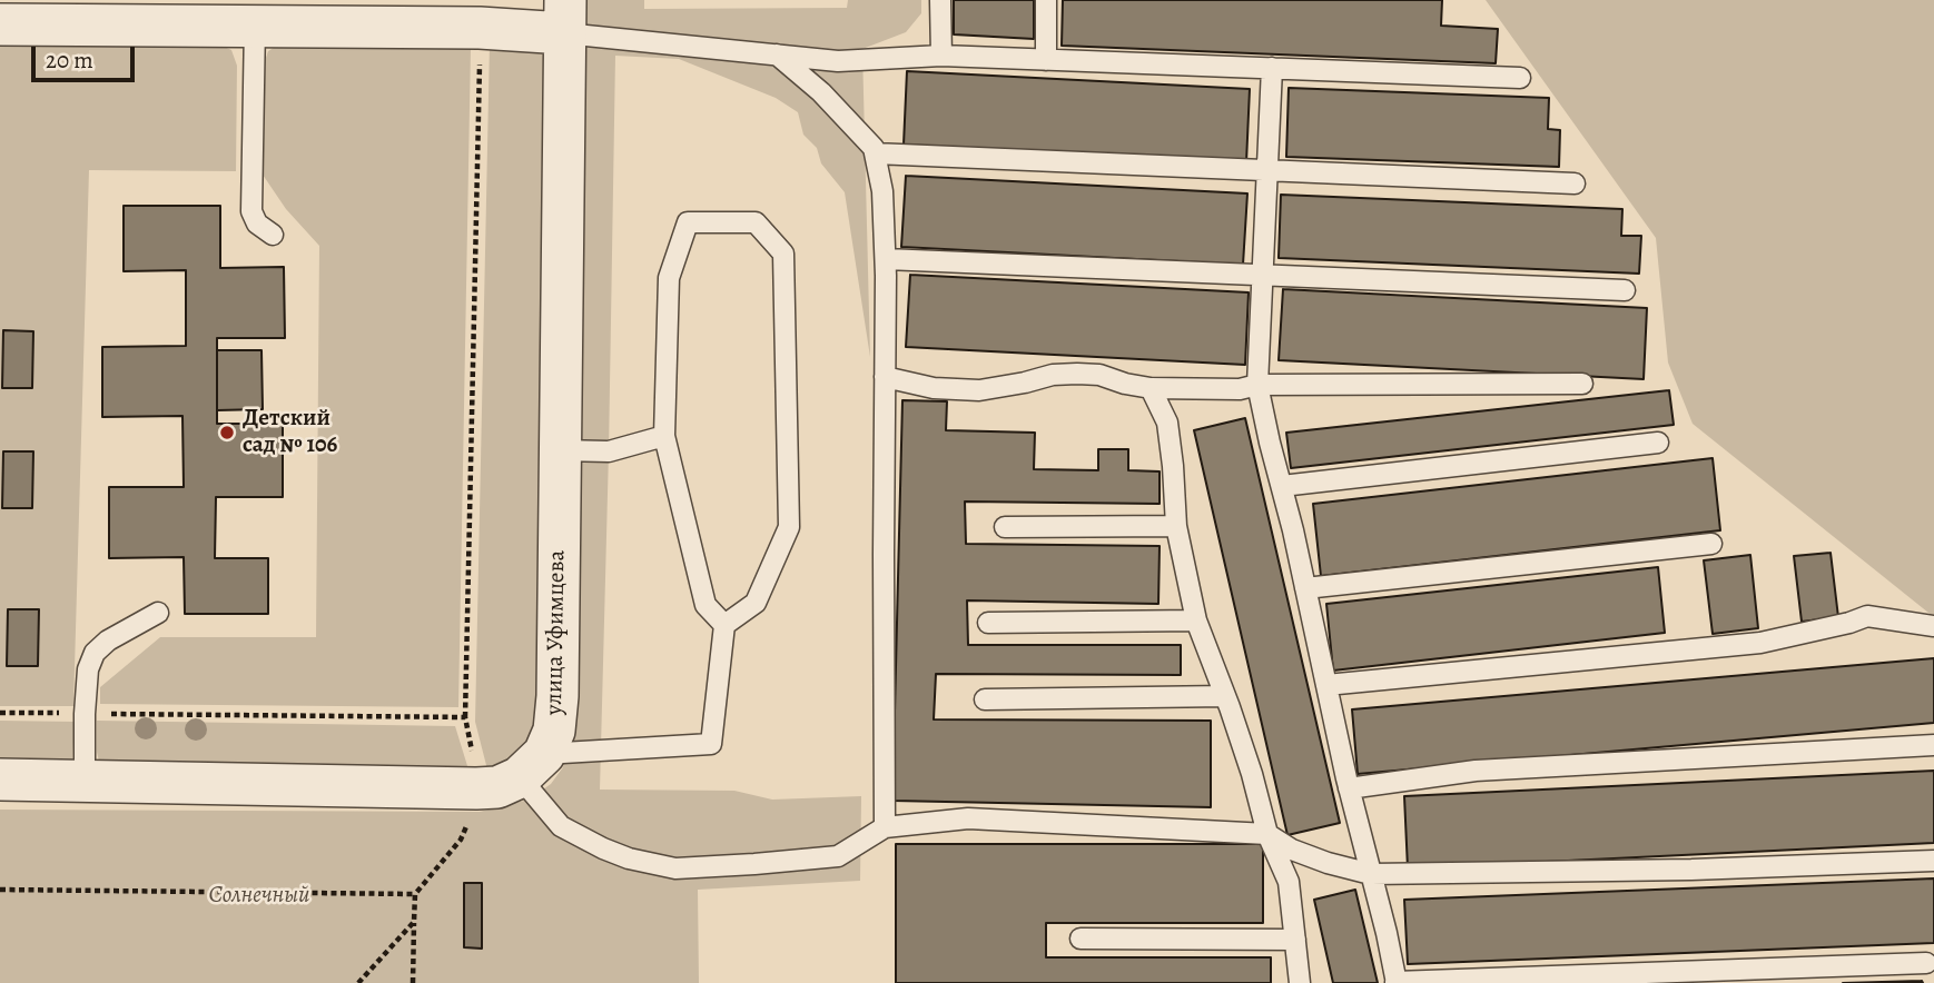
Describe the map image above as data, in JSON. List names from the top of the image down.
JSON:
{
  "streets": {
    "street": ["улица Уфимцева"]
  },
  "parks": ["Солнечный"],
  "places": ["Детский сад № 106"],
  "scale_bar": "20 m"
}
